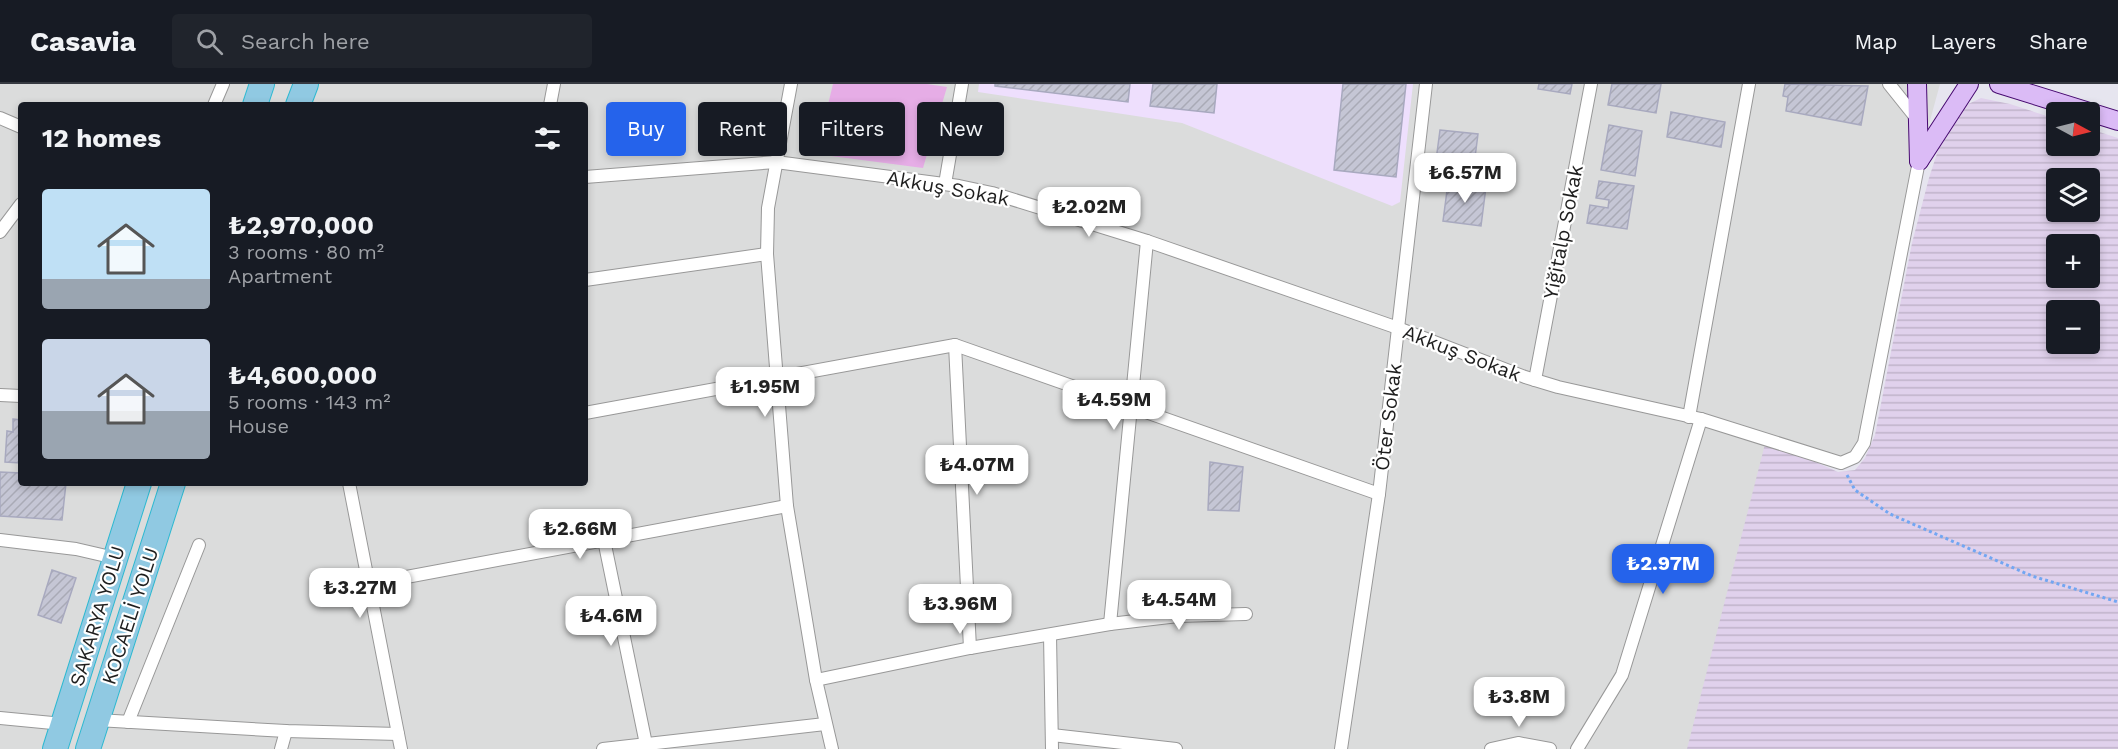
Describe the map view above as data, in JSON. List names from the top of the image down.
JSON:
{
  "streets": {
    "highway": ["SAKARYA YOLU", "KOCAELİ YOLU"],
    "street": ["Akkuş Sokak", "Yiğitalp Sokak", "Öter Sokak"]
  },
  "crossings": [
    ["Akkuş Sokak", "Yiğitalp Sokak"],
    ["Akkuş Sokak", "Öter Sokak"]
  ],
  "north": "right",
  "page": {
    "header": "Casavia",
    "search": "Search here",
    "nav": ["Map", "Layers", "Share"],
    "map_buttons": ["+", "−"],
    "chip": [
      "Buy",
      "Rent",
      "Filters",
      "New"
    ],
    "heading": "12 homes",
    "price": [
      "₺6.57M",
      "₺2.02M",
      "₺1.95M",
      "₺4.59M",
      "₺4.07M",
      "₺2.66M",
      "₺2.97M",
      "₺3.27M",
      "₺4.54M",
      "₺3.96M",
      "₺4.6M",
      "₺3.8M"
    ],
    "list": [
      {
        "name": "₺2,970,000",
        "note": "3 rooms · 80 m² · Apartment"
      },
      {
        "name": "₺4,600,000",
        "note": "5 rooms · 143 m² · House"
      }
    ]
  }
}
